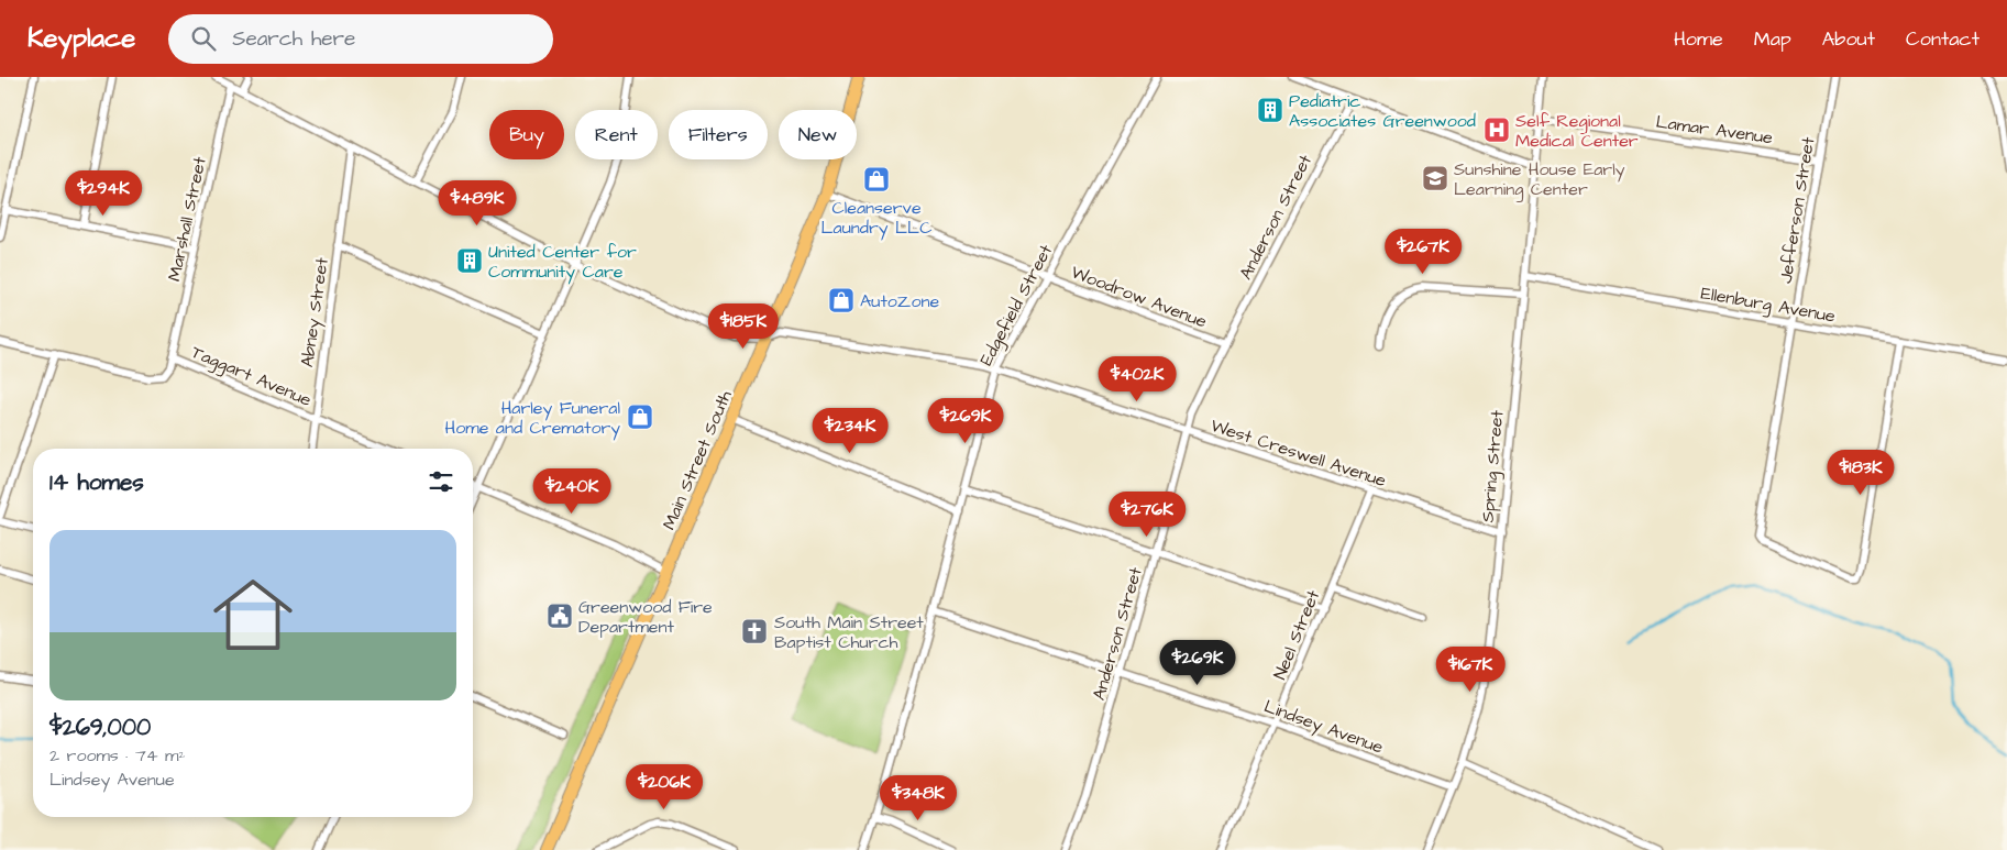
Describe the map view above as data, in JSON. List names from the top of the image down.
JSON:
{
  "streets": {
    "main road": ["Main Street South"],
    "street": [
      "Lamar Avenue",
      "Jefferson Street",
      "Anderson Street",
      "Marshall Street",
      "Woodrow Avenue",
      "Ellenburg Avenue",
      "Edgefield Street",
      "Abney Street",
      "Taggart Avenue",
      "West Creswell Avenue",
      "Spring Street",
      "Neel Street",
      "Lindsey Avenue"
    ]
  },
  "crossings": [
    ["Lamar Avenue", "Jefferson Street"],
    ["Lamar Avenue", "Spring Street"],
    ["Jefferson Street", "Ellenburg Avenue"],
    ["Anderson Street", "Woodrow Avenue"],
    ["Anderson Street", "West Creswell Avenue"],
    ["Anderson Street", "Lindsey Avenue"],
    ["Marshall Street", "Taggart Avenue"],
    ["Marshall Street", "West Creswell Avenue"],
    ["Woodrow Avenue", "Edgefield Street"],
    ["Woodrow Avenue", "Main Street South"],
    ["Ellenburg Avenue", "Spring Street"],
    ["Edgefield Street", "West Creswell Avenue"],
    ["Edgefield Street", "Lindsey Avenue"],
    ["Abney Street", "Taggart Avenue"],
    ["Abney Street", "West Creswell Avenue"],
    ["West Creswell Avenue", "Main Street South"],
    ["West Creswell Avenue", "Spring Street"],
    ["West Creswell Avenue", "Neel Street"],
    ["Spring Street", "Lindsey Avenue"],
    ["Neel Street", "Lindsey Avenue"]
  ],
  "places": {
    "building": ["Pediatric Associates Greenwood", "United Center for Community Care"],
    "hospital": ["Self Regional Medical Center"],
    "school or university": ["Sunshine House Early Learning Center"],
    "shop": ["Cleanserve Laundry LLC", "AutoZone", "Harley Funeral Home and Crematory"],
    "public building": ["Greenwood Fire Department"],
    "church": ["South Main Street Baptist Church"]
  },
  "page": {
    "header": "Keyplace",
    "search": "Search here",
    "nav": [
      "Home",
      "Map",
      "About",
      "Contact"
    ],
    "chip": [
      "Buy",
      "Rent",
      "Filters",
      "New"
    ],
    "price": [
      "$294K",
      "$489K",
      "$267K",
      "$185K",
      "$402K",
      "$269K",
      "$234K",
      "$183K",
      "$240K",
      "$276K",
      "$269K",
      "$167K",
      "$206K",
      "$348K"
    ],
    "heading": "14 homes",
    "list": [
      {
        "name": "$269,000",
        "note": "2 rooms · 74 m² · Lindsey Avenue"
      }
    ]
  }
}
